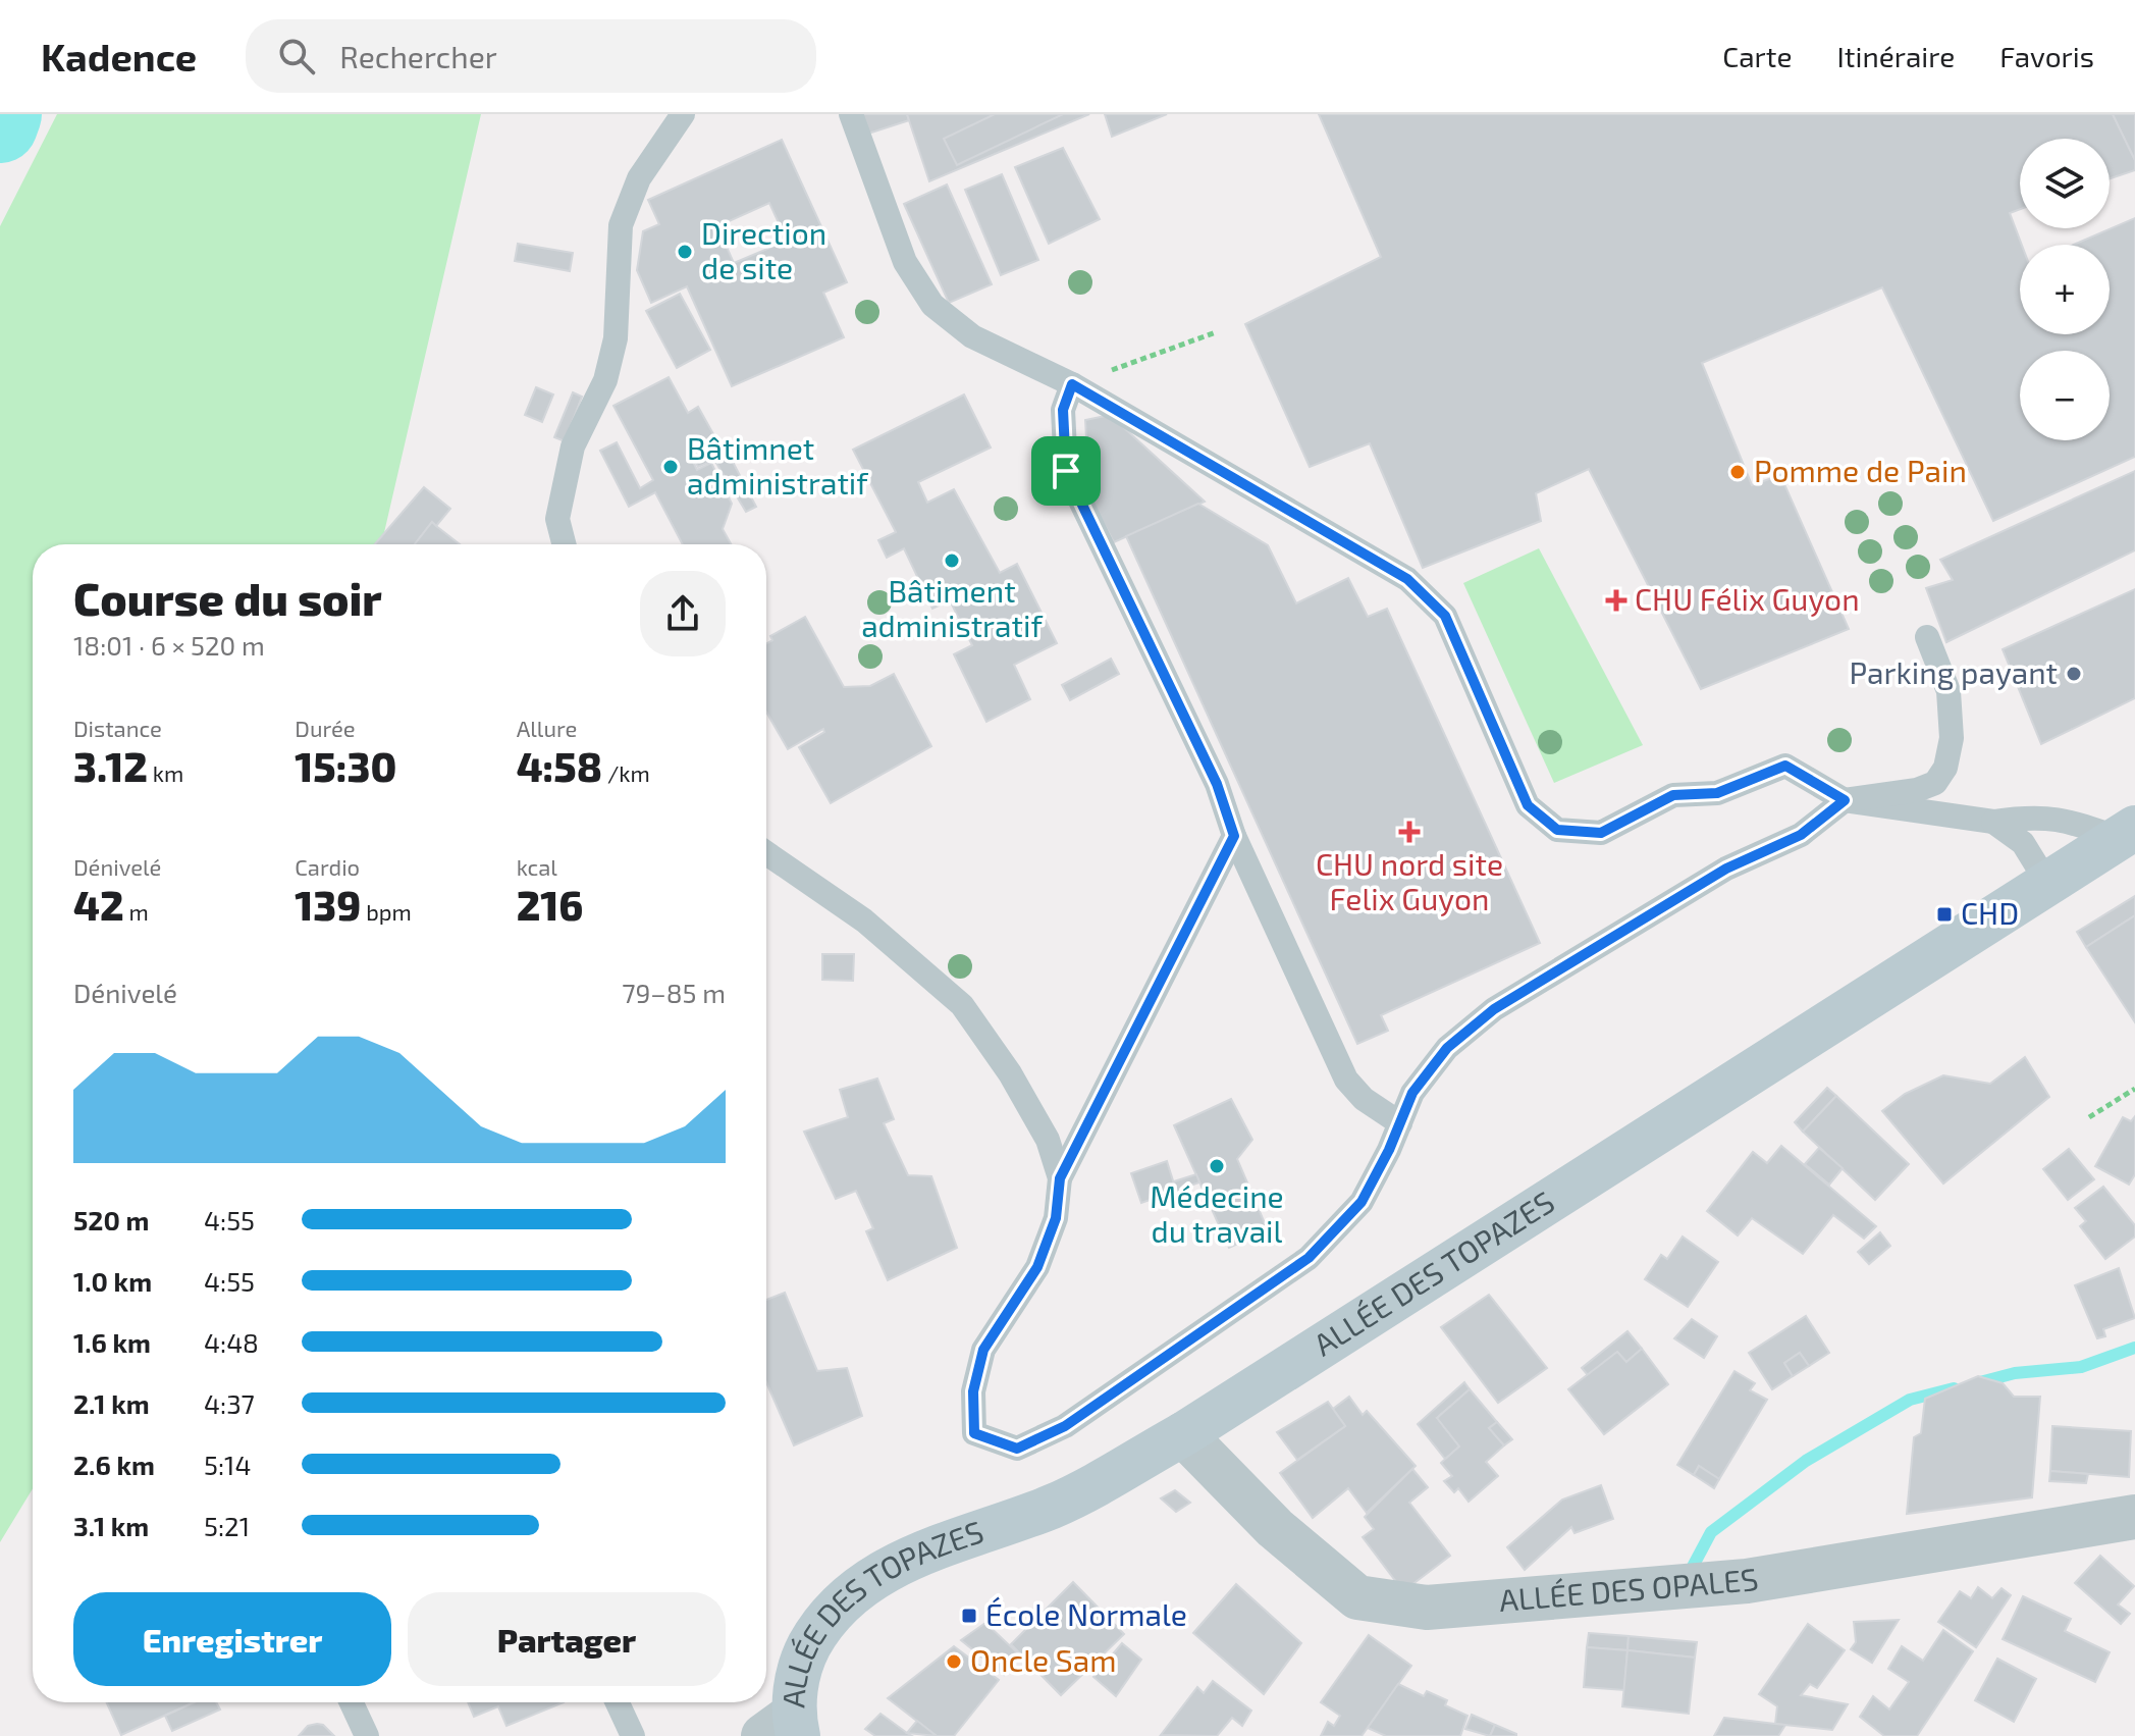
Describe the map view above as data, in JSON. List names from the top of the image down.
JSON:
{
  "streets": {
    "main road": ["ALLÉE DES TOPAZES"],
    "street": ["ALLÉE DES OPALES"]
  },
  "crossings": [
    ["ALLÉE DES TOPAZES", "ALLÉE DES OPALES"]
  ],
  "places": {
    "other": [
      "Direction de site",
      "Bâtimnet administratif",
      "Pomme de Pain",
      "Bâtiment administratif",
      "Parking payant",
      "Médecine du travail",
      "Oncle Sam"
    ],
    "health": ["CHU Félix Guyon", "CHU nord site Felix Guyon"],
    "transit": ["CHD", "École Normale"]
  },
  "page": {
    "header": "Kadence",
    "search": "Rechercher",
    "nav": ["Carte", "Itinéraire", "Favoris"],
    "map_buttons": ["+", "−"],
    "heading": ["Course du soir", "18:01 · 6 × 520 m"],
    "stats": [
      ["Distance", "3.12 km"],
      ["Durée", "15:30"],
      ["Allure", "4:58 /km"],
      ["Dénivelé", "42 m"],
      ["Cardio", "139 bpm"],
      ["kcal", "216"]
    ],
    "chart": ["Dénivelé", "79–85 m"],
    "list": [
      {
        "name": "520 m",
        "note": "4:55"
      },
      {
        "name": "1.0 km",
        "note": "4:55"
      },
      {
        "name": "1.6 km",
        "note": "4:48"
      },
      {
        "name": "2.1 km",
        "note": "4:37"
      },
      {
        "name": "2.6 km",
        "note": "5:14"
      },
      {
        "name": "3.1 km",
        "note": "5:21"
      }
    ],
    "buttons": ["Enregistrer", "Partager"]
  }
}
